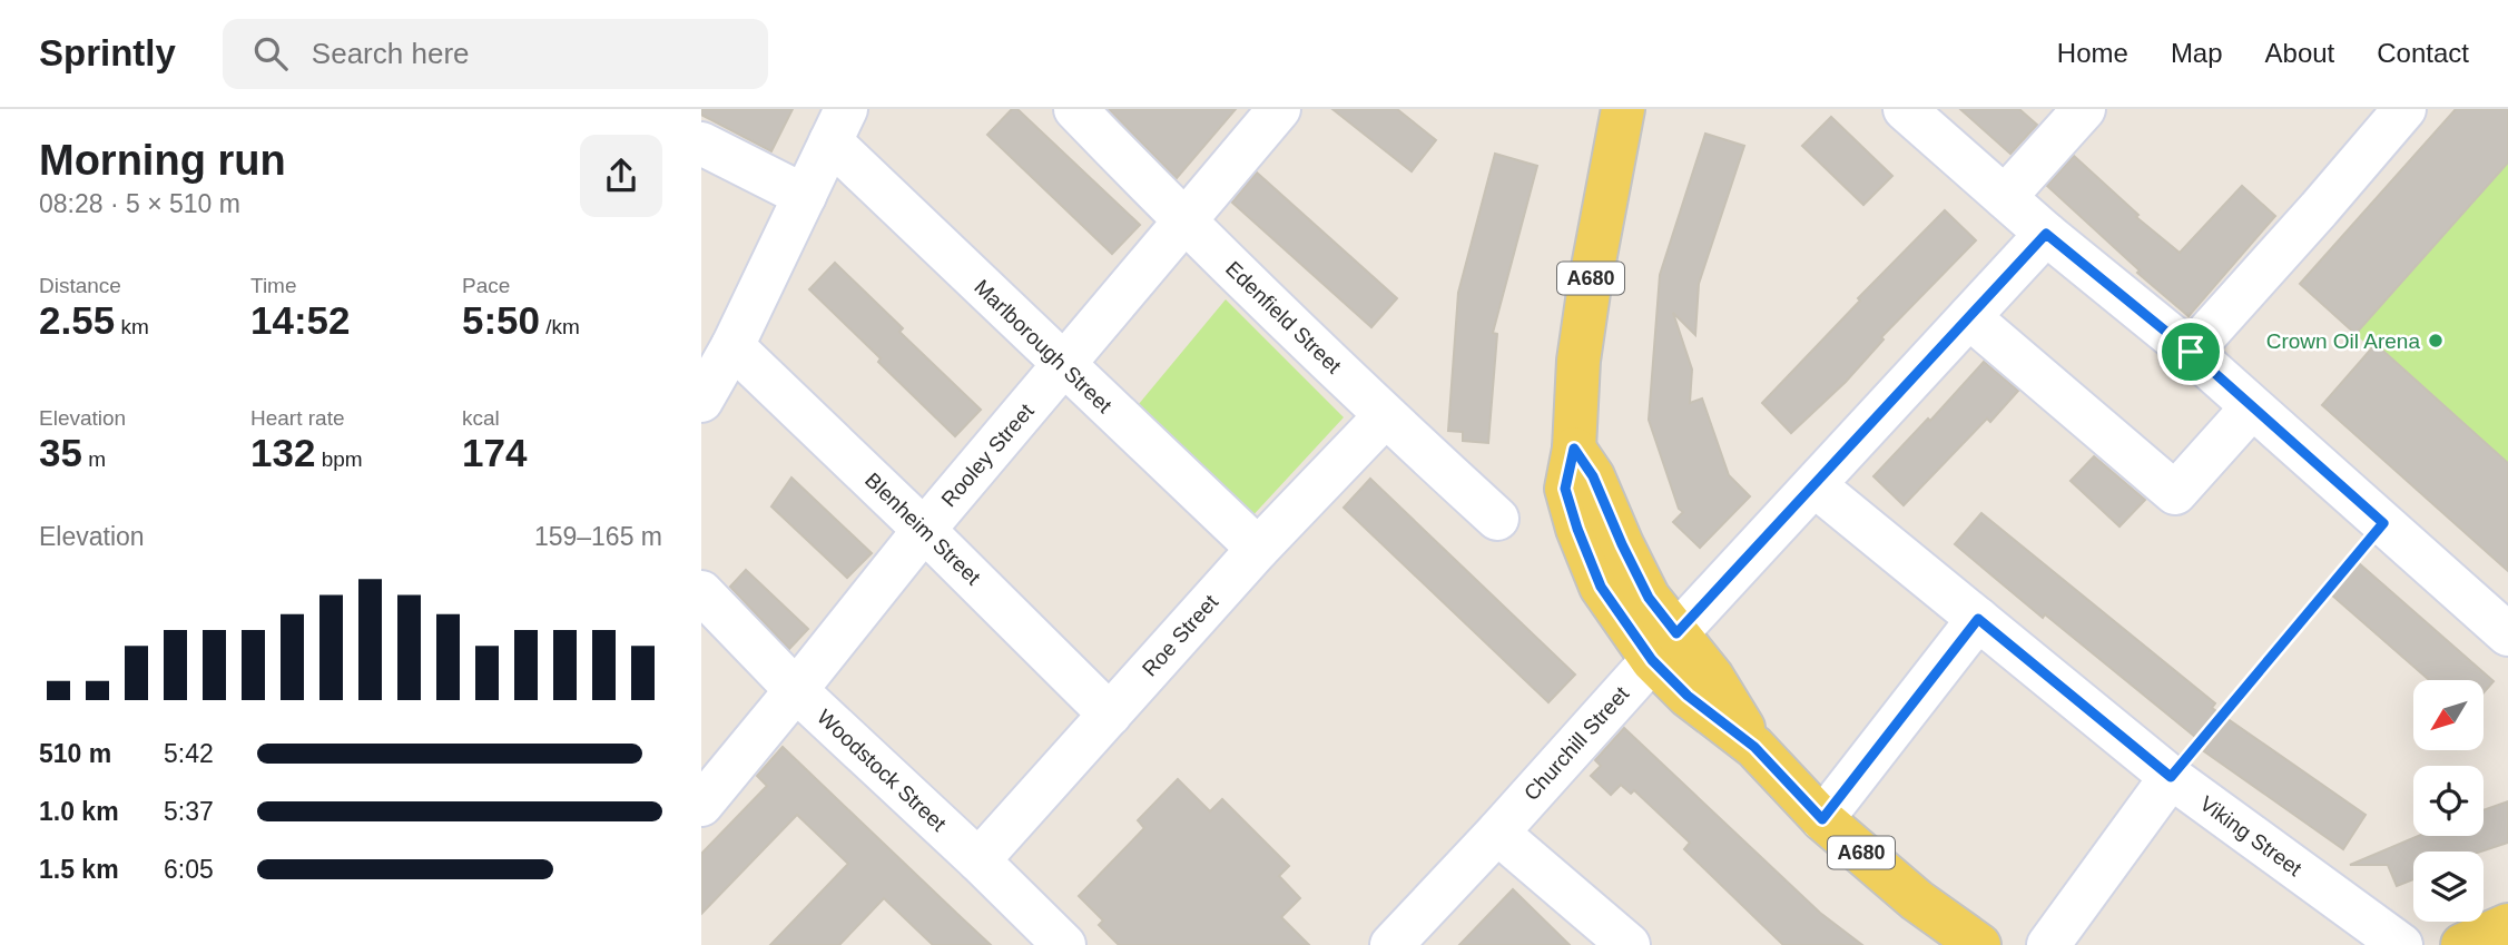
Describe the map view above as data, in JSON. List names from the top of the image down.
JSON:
{
  "streets": {
    "main road": ["A680"],
    "street": [
      "Edenfield Street",
      "Marlborough Street",
      "Rooley Street",
      "Blenheim Street",
      "Roe Street",
      "Churchill Street",
      "Woodstock Street",
      "Viking Street"
    ]
  },
  "crossings": [
    ["A680", "Churchill Street"],
    ["Edenfield Street", "Rooley Street"],
    ["Edenfield Street", "Roe Street"],
    ["Marlborough Street", "Rooley Street"],
    ["Marlborough Street", "Roe Street"],
    ["Rooley Street", "Blenheim Street"],
    ["Rooley Street", "Woodstock Street"],
    ["Blenheim Street", "Roe Street"],
    ["Roe Street", "Woodstock Street"],
    ["Churchill Street", "Viking Street"]
  ],
  "places": ["Crown Oil Arena"],
  "north": "bottom left",
  "page": {
    "header": "Sprintly",
    "search": "Search here",
    "nav": [
      "Home",
      "Map",
      "About",
      "Contact"
    ],
    "heading": ["Morning run", "08:28 · 5 × 510 m"],
    "stats": [
      ["Distance", "2.55 km"],
      ["Time", "14:52"],
      ["Pace", "5:50 /km"],
      ["Elevation", "35 m"],
      ["Heart rate", "132 bpm"],
      ["kcal", "174"]
    ],
    "chart": ["Elevation", "159–165 m"],
    "list": [
      {
        "name": "510 m",
        "note": "5:42"
      },
      {
        "name": "1.0 km",
        "note": "5:37"
      },
      {
        "name": "1.5 km",
        "note": "6:05"
      }
    ]
  }
}
